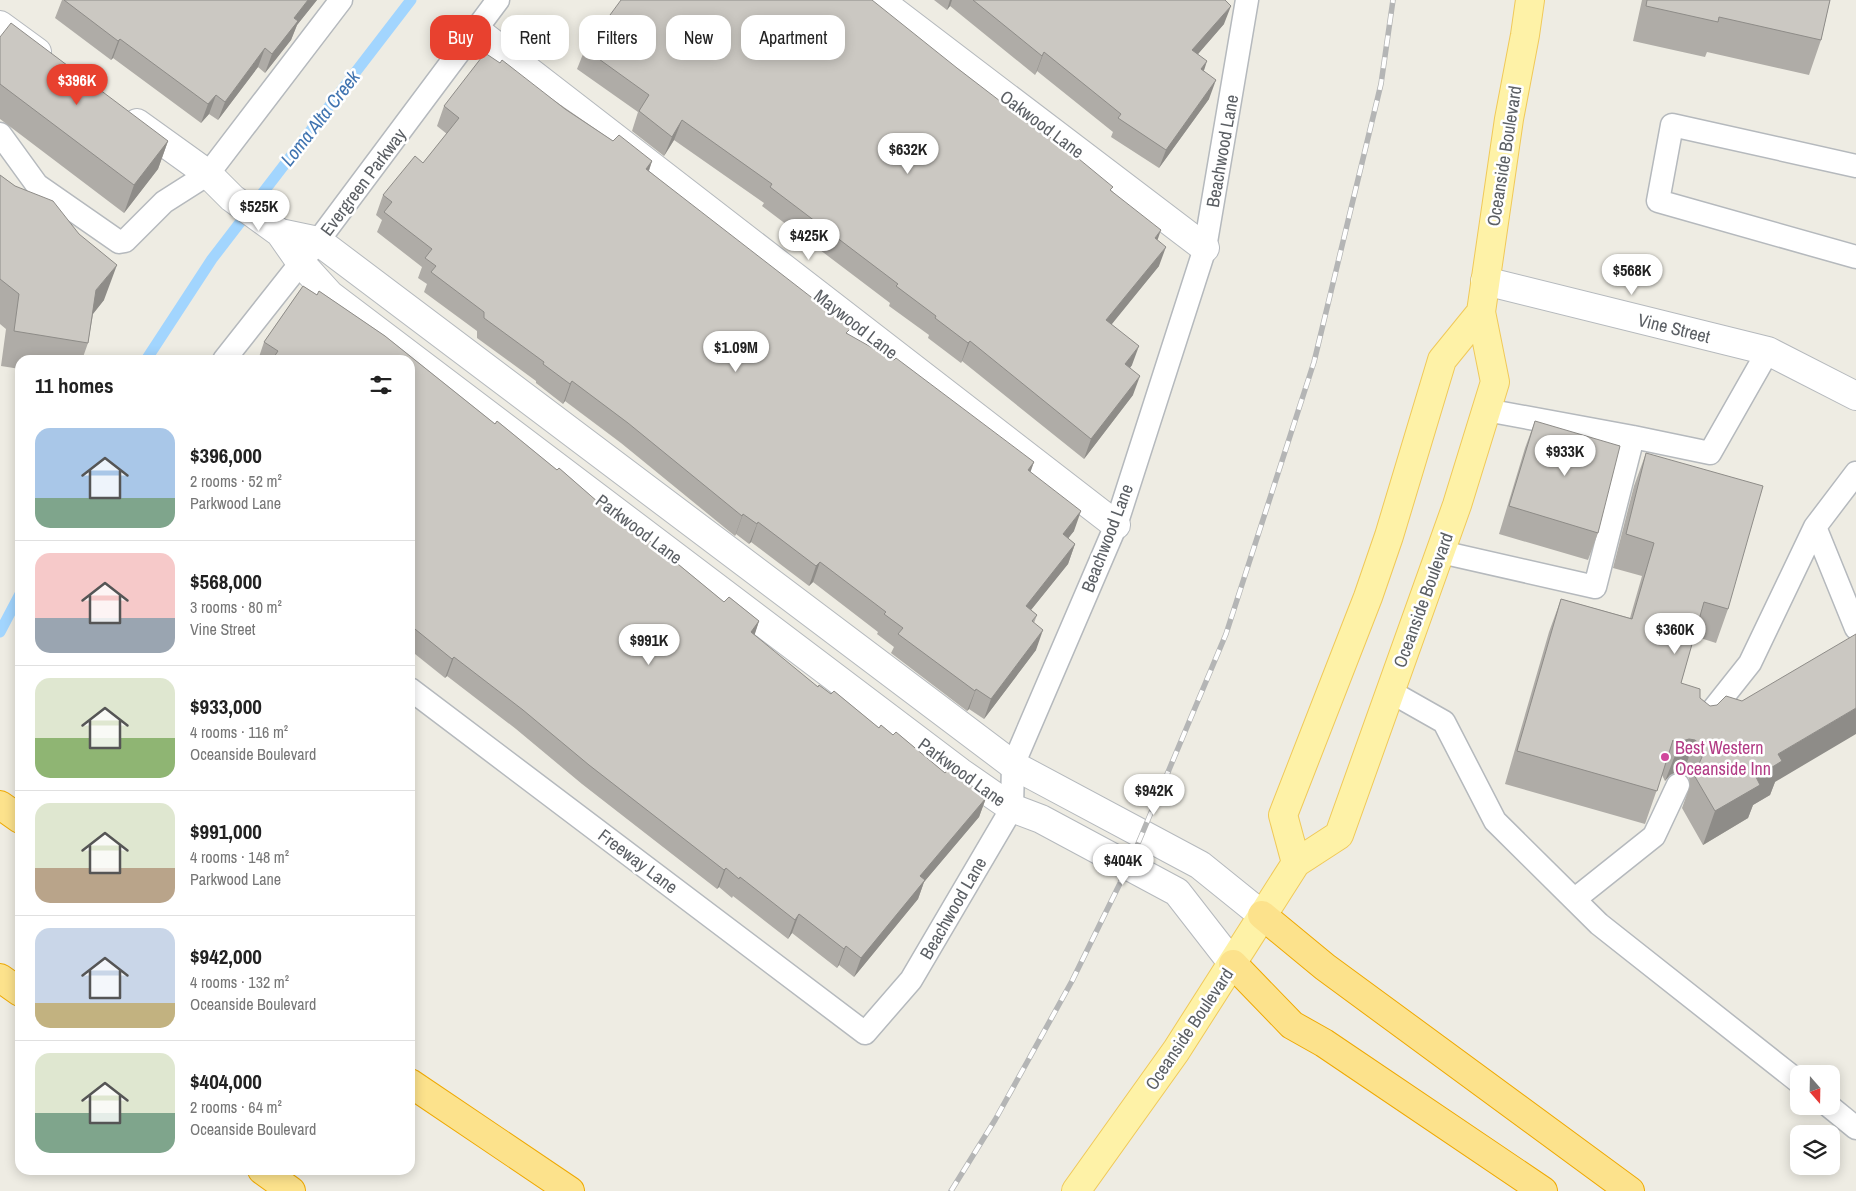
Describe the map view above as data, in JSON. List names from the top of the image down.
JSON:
{
  "streets": {
    "main road": ["Oceanside Boulevard"],
    "street": [
      "Oakwood Lane",
      "Maywood Lane",
      "Vine Street",
      "Parkwood Lane"
    ],
    "lane": ["Beachwood Lane", "Evergreen Parkway", "Freeway Lane"]
  },
  "crossings": [
    ["Oakwood Lane", "Beachwood Lane"],
    ["Beachwood Lane", "Maywood Lane"],
    ["Beachwood Lane", "Parkwood Lane"],
    ["Beachwood Lane", "Freeway Lane"],
    ["Oceanside Boulevard", "Vine Street"],
    ["Oceanside Boulevard", "Parkwood Lane"],
    ["Evergreen Parkway", "Parkwood Lane"]
  ],
  "water": ["Loma Alta Creek"],
  "places": ["Best Western Oceanside Inn"],
  "north": "bottom",
  "page": {
    "chip": [
      "Buy",
      "Rent",
      "Filters",
      "New",
      "Apartment"
    ],
    "price": [
      "$396K",
      "$632K",
      "$525K",
      "$425K",
      "$568K",
      "$1.09M",
      "$933K",
      "$360K",
      "$991K",
      "$942K",
      "$404K"
    ],
    "heading": "11 homes",
    "list": [
      {
        "name": "$396,000",
        "note": "2 rooms · 52 m² · Parkwood Lane"
      },
      {
        "name": "$568,000",
        "note": "3 rooms · 80 m² · Vine Street"
      },
      {
        "name": "$933,000",
        "note": "4 rooms · 116 m² · Oceanside Boulevard"
      },
      {
        "name": "$991,000",
        "note": "4 rooms · 148 m² · Parkwood Lane"
      },
      {
        "name": "$942,000",
        "note": "4 rooms · 132 m² · Oceanside Boulevard"
      },
      {
        "name": "$404,000",
        "note": "2 rooms · 64 m² · Oceanside Boulevard"
      }
    ]
  }
}
